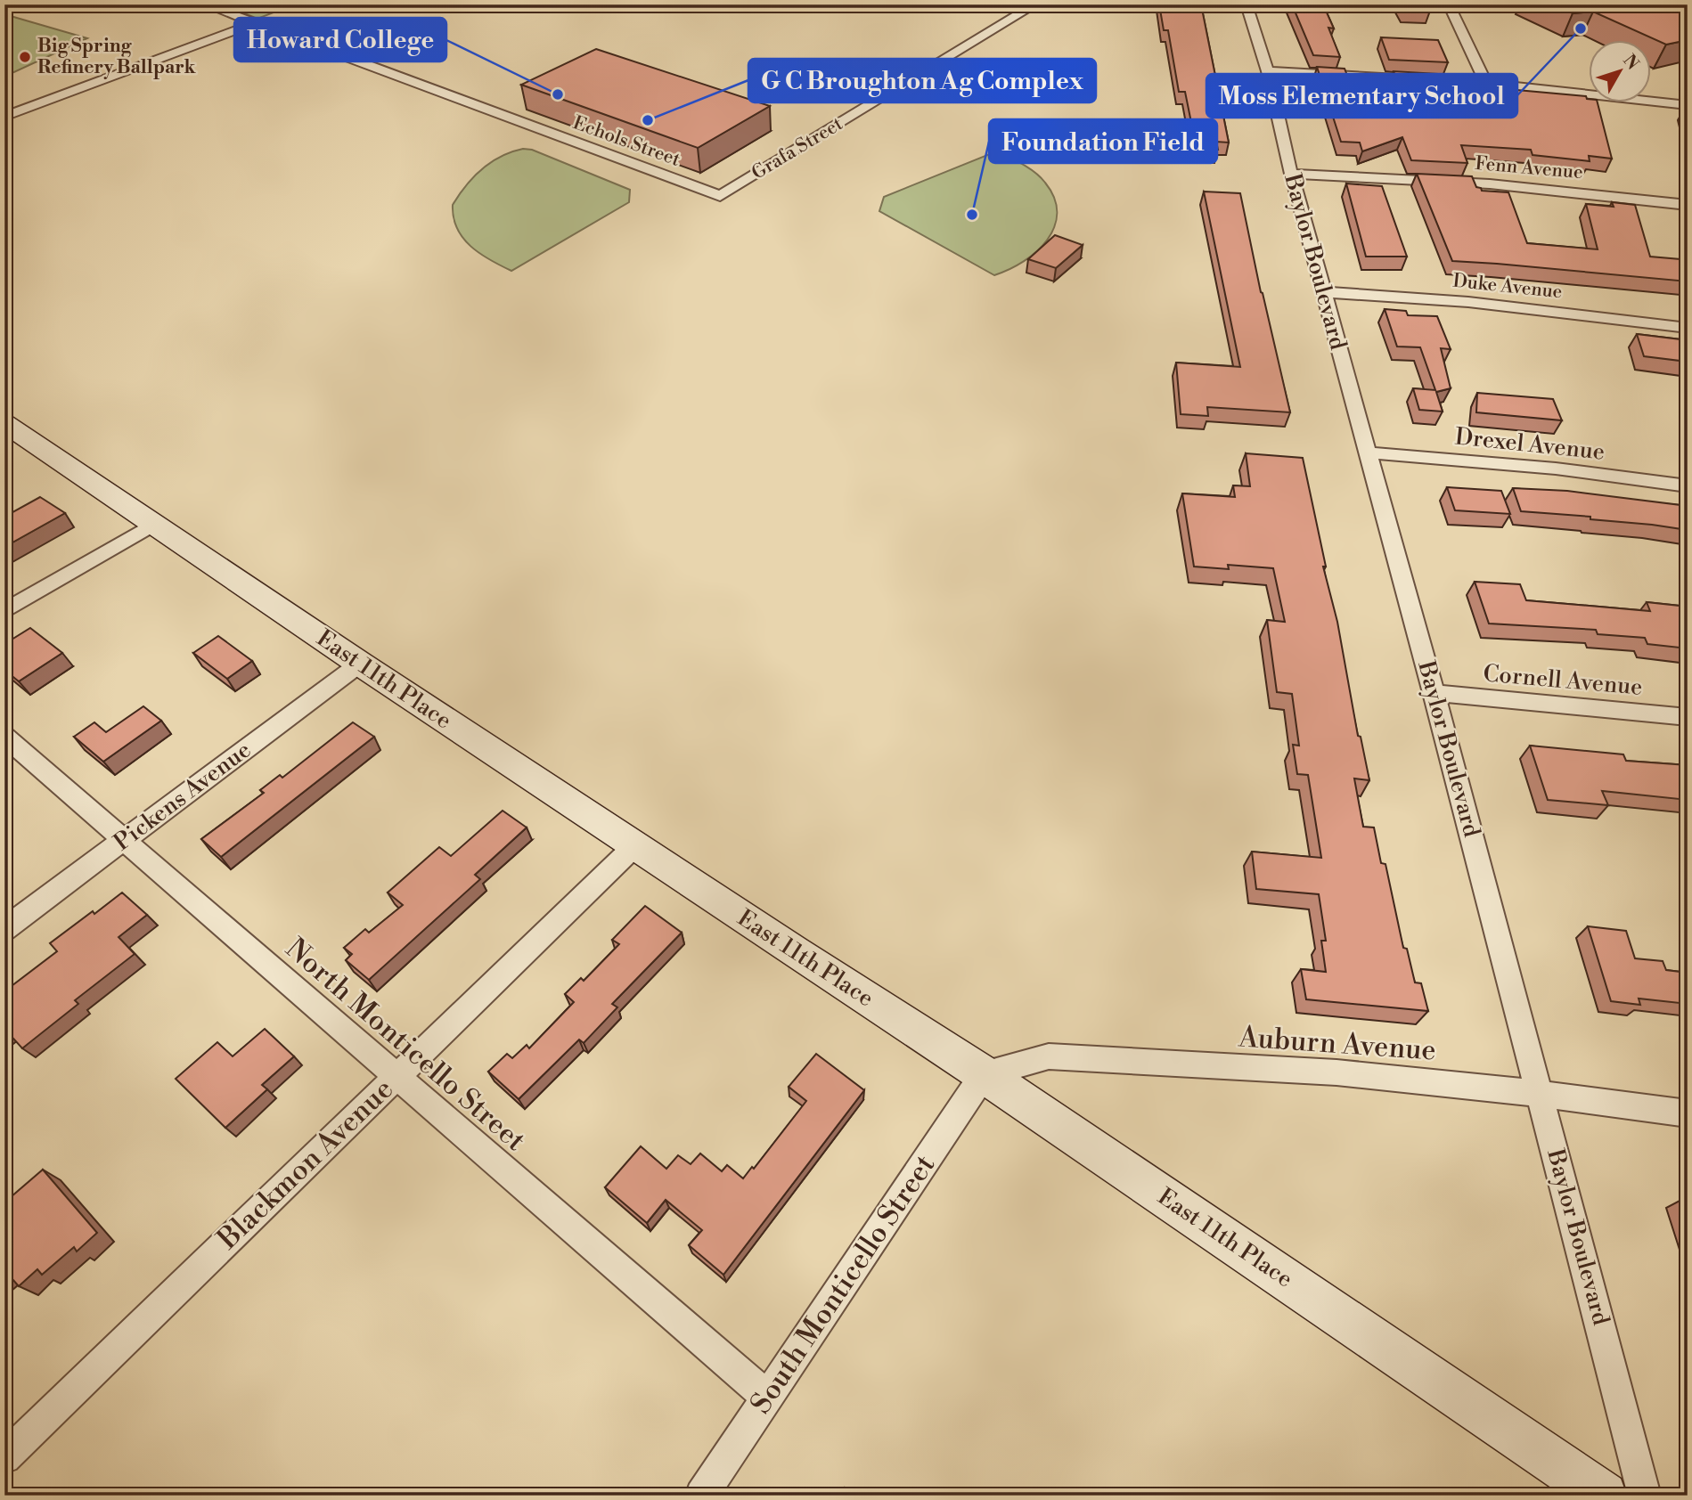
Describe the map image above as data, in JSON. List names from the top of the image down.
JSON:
{
  "streets": {
    "street": [
      "Echols Street",
      "Grafa Street",
      "Fenn Avenue",
      "Baylor Boulevard",
      "Duke Avenue",
      "Drexel Avenue",
      "East 11th Place",
      "Cornell Avenue",
      "Pickens Avenue",
      "Auburn Avenue",
      "North Monticello Street",
      "Blackmon Avenue",
      "South Monticello Street"
    ]
  },
  "crossings": [
    ["Echols Street", "Grafa Street"],
    ["Fenn Avenue", "Baylor Boulevard"],
    ["Baylor Boulevard", "Duke Avenue"],
    ["Baylor Boulevard", "Drexel Avenue"],
    ["Baylor Boulevard", "Cornell Avenue"],
    ["Baylor Boulevard", "Auburn Avenue"],
    ["East 11th Place", "Pickens Avenue"],
    ["East 11th Place", "Auburn Avenue"],
    ["East 11th Place", "Blackmon Avenue"],
    ["East 11th Place", "South Monticello Street"],
    ["Pickens Avenue", "North Monticello Street"],
    ["Auburn Avenue", "South Monticello Street"],
    ["North Monticello Street", "Blackmon Avenue"],
    ["North Monticello Street", "South Monticello Street"]
  ],
  "places": [
    "Moss Elementary School",
    "Big Spring Refinery Ballpark",
    "Howard College",
    "G C Broughton Ag Complex",
    "Foundation Field"
  ],
  "north": "top right"
}
